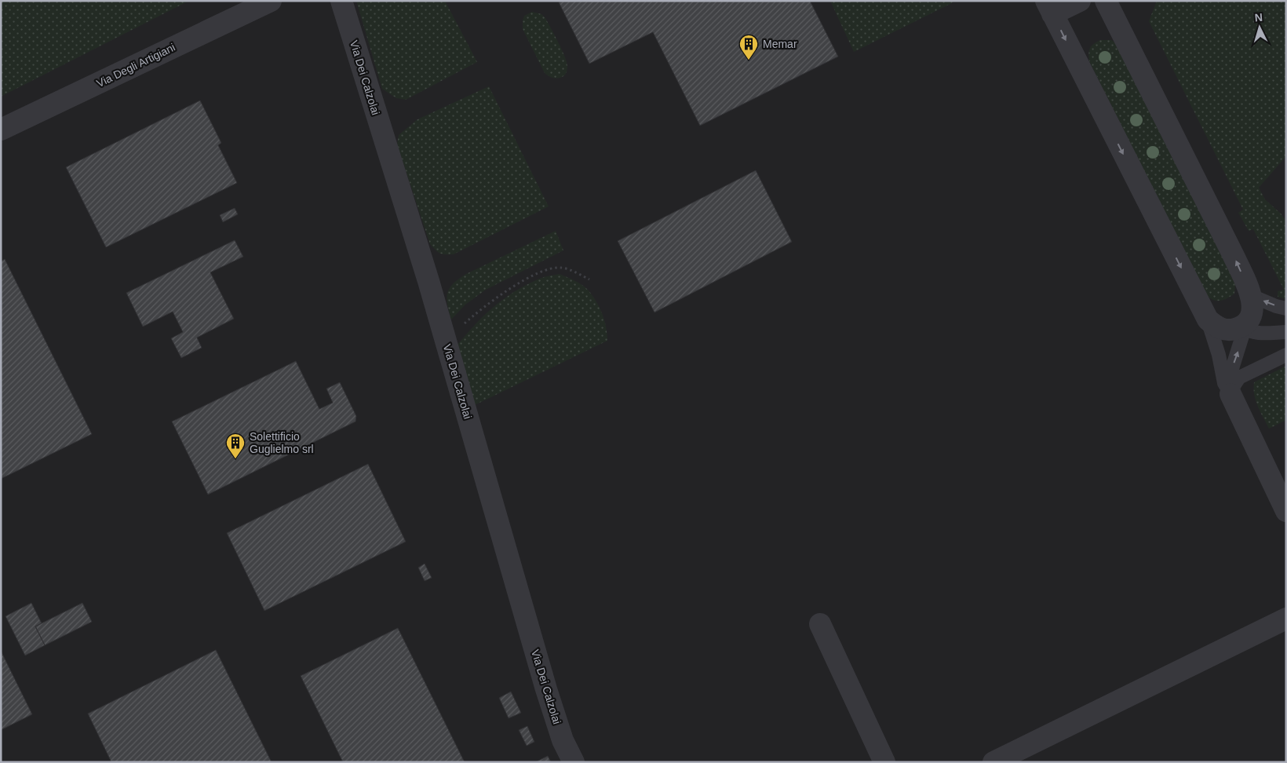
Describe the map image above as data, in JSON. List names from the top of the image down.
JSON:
{
  "streets": {
    "street": ["Via Degli Artigiani", "Via Dei Calzolai"]
  },
  "places": {
    "building": ["Memar", "Solettificio Guglielmo srl"]
  },
  "north": "top"
}
